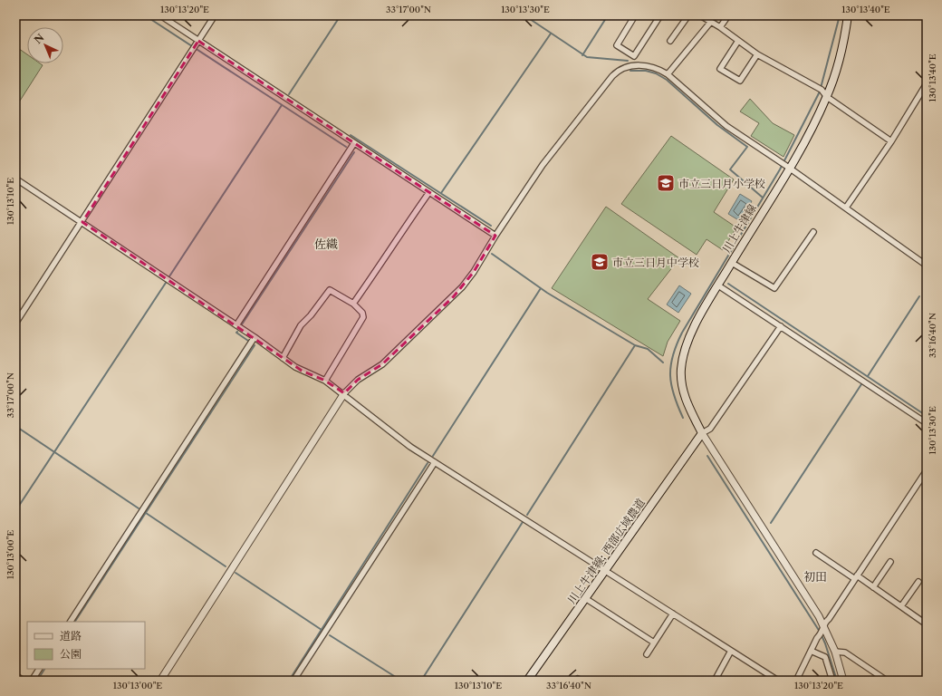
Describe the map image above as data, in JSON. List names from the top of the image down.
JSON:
{
  "streets": {
    "main road": ["川上牛津線", "川上牛津線; 西部広域農道"]
  },
  "crossings": [
    ["川上牛津線", "川上牛津線; 西部広域農道"]
  ],
  "districts": ["佐織", "初田"],
  "places": {
    "school or university": ["市立三日月小学校", "市立三日月中学校"]
  },
  "legend": ["道路", "公園"],
  "north": "top left",
  "coordinates": [
    "130°13'20\"E",
    "33°17'00\"N",
    "130°13'30\"E",
    "130°13'40\"E",
    "130°13'10\"E",
    "33°16'40\"N",
    "130°13'00\"E"
  ]
}
